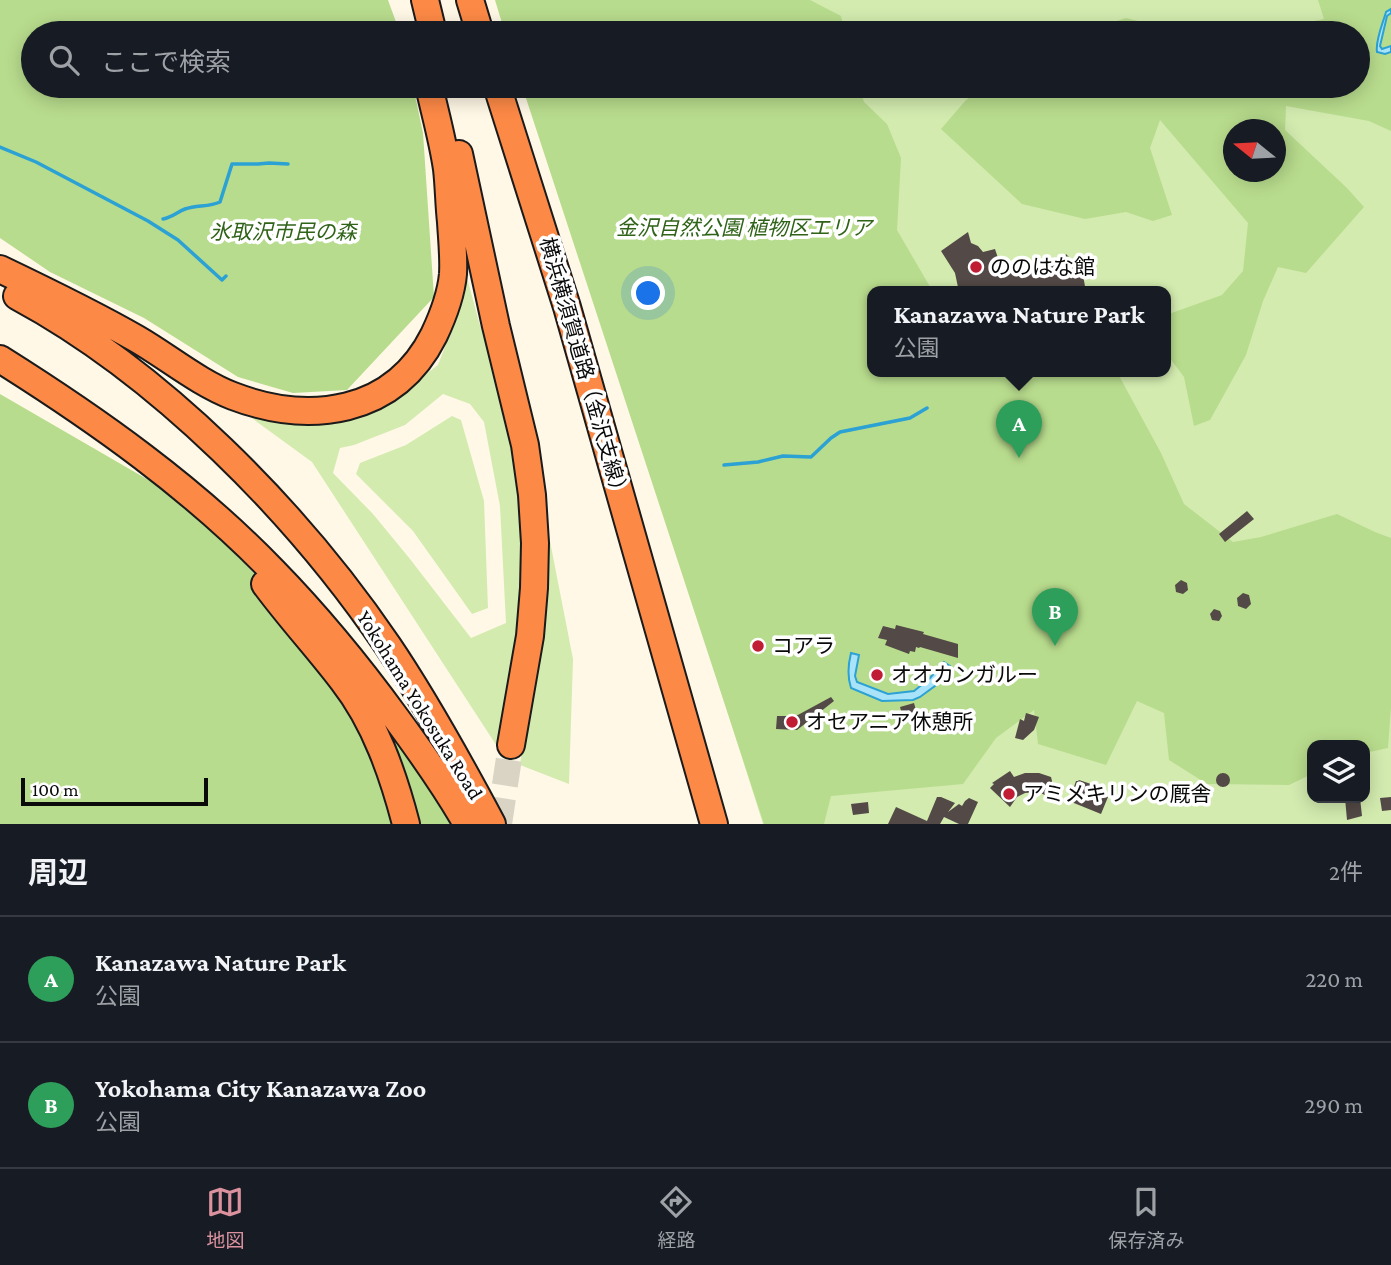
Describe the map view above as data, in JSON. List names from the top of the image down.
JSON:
{
  "streets": {
    "highway": ["横浜横須賀道路（金沢支線）", "Yokohama Yokosuka Road"]
  },
  "parks": ["金沢自然公園 植物区エリア", "氷取沢市民の森"],
  "places": [
    "ののはな館",
    "コアラ",
    "オオカンガルー",
    "オセアニア休憩所",
    "アミメキリンの厩舎"
  ],
  "scale_bar": "100 m",
  "north": "left",
  "page": {
    "search": "ここで検索",
    "popup": ["Kanazawa Nature Park", "公園"],
    "pins": ["A", "B"],
    "scale": "100 m",
    "heading": ["周辺", "2件"],
    "list": [
      {
        "mark": "A",
        "name": "Kanazawa Nature Park",
        "note": "公園",
        "value": "220 m"
      },
      {
        "mark": "B",
        "name": "Yokohama City Kanazawa Zoo",
        "note": "公園",
        "value": "290 m"
      }
    ],
    "nav": ["地図", "経路", "保存済み"]
  }
}
